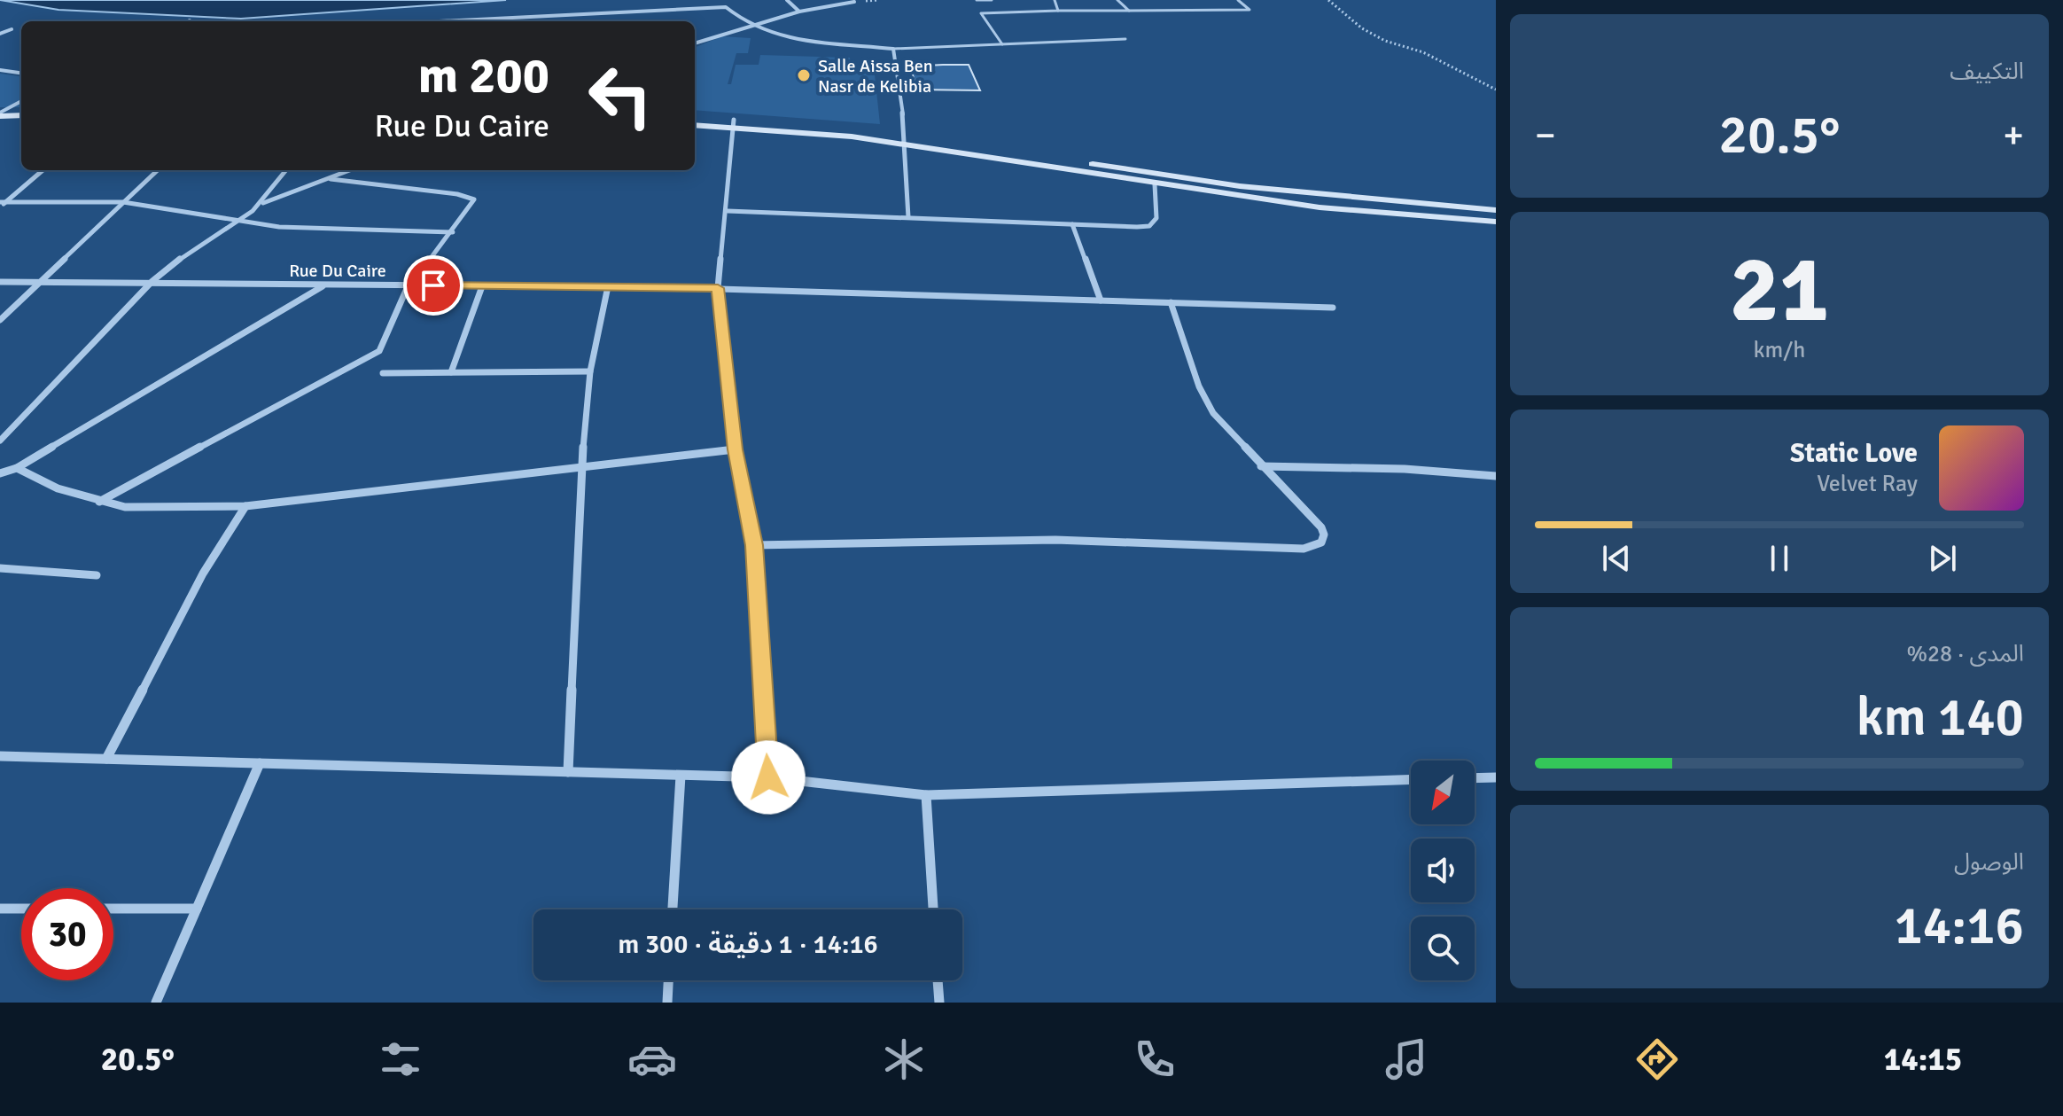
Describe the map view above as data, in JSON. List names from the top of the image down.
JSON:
{
  "streets": {
    "street": ["Rue Du Caire"]
  },
  "places": ["Salle Aissa Ben Nasr de Kelibia"],
  "north": "bottom left",
  "page": {
    "tile": [
      "التكييف",
      ["21", "km/h"],
      ["المدى · 28%", "140 km"],
      ["الوصول", "14:16"]
    ],
    "turn": ["200 m", "Rue Du Caire"],
    "heat": ["−", "20.5°", "+"],
    "song": ["Static Love", "Velvet Ray"],
    "limit": "30",
    "trip": "14:16 · 1 دقيقة · 300 m",
    "tabs": ["14:15", "20.5°"]
  }
}
